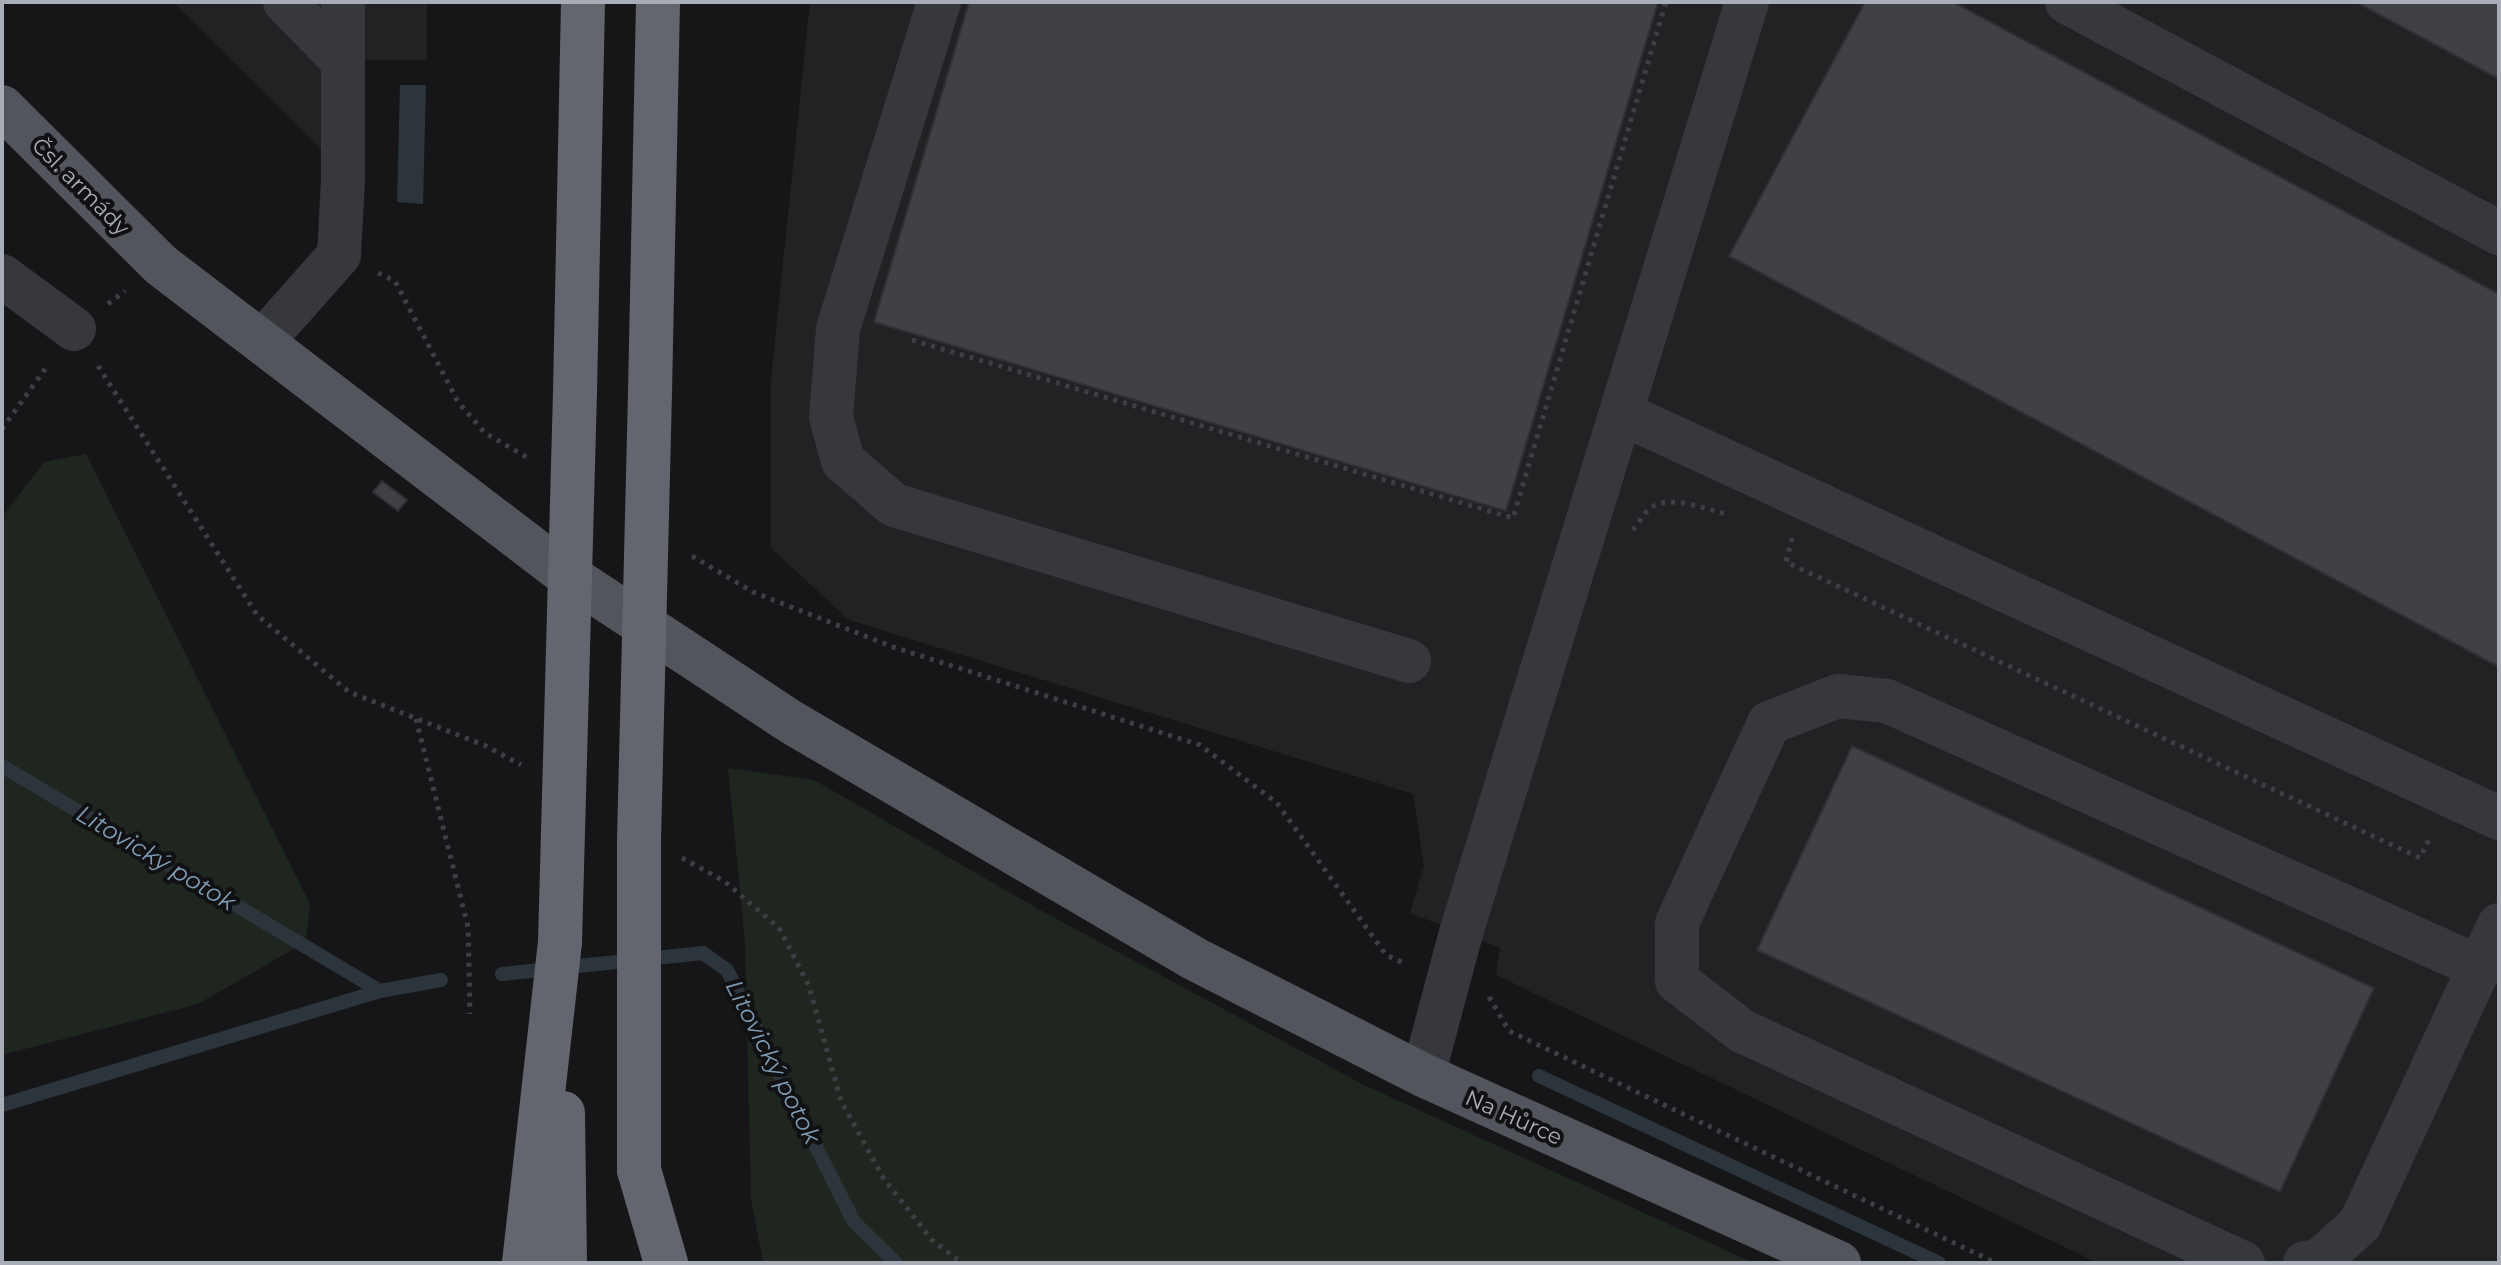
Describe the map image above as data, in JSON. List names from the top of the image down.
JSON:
{
  "streets": {
    "main road": ["Čsl. armády", "Na Hůrce"]
  },
  "crossings": [
    ["Čsl. armády", "Na Hůrce"]
  ],
  "water": ["Litovický potok"]
}
